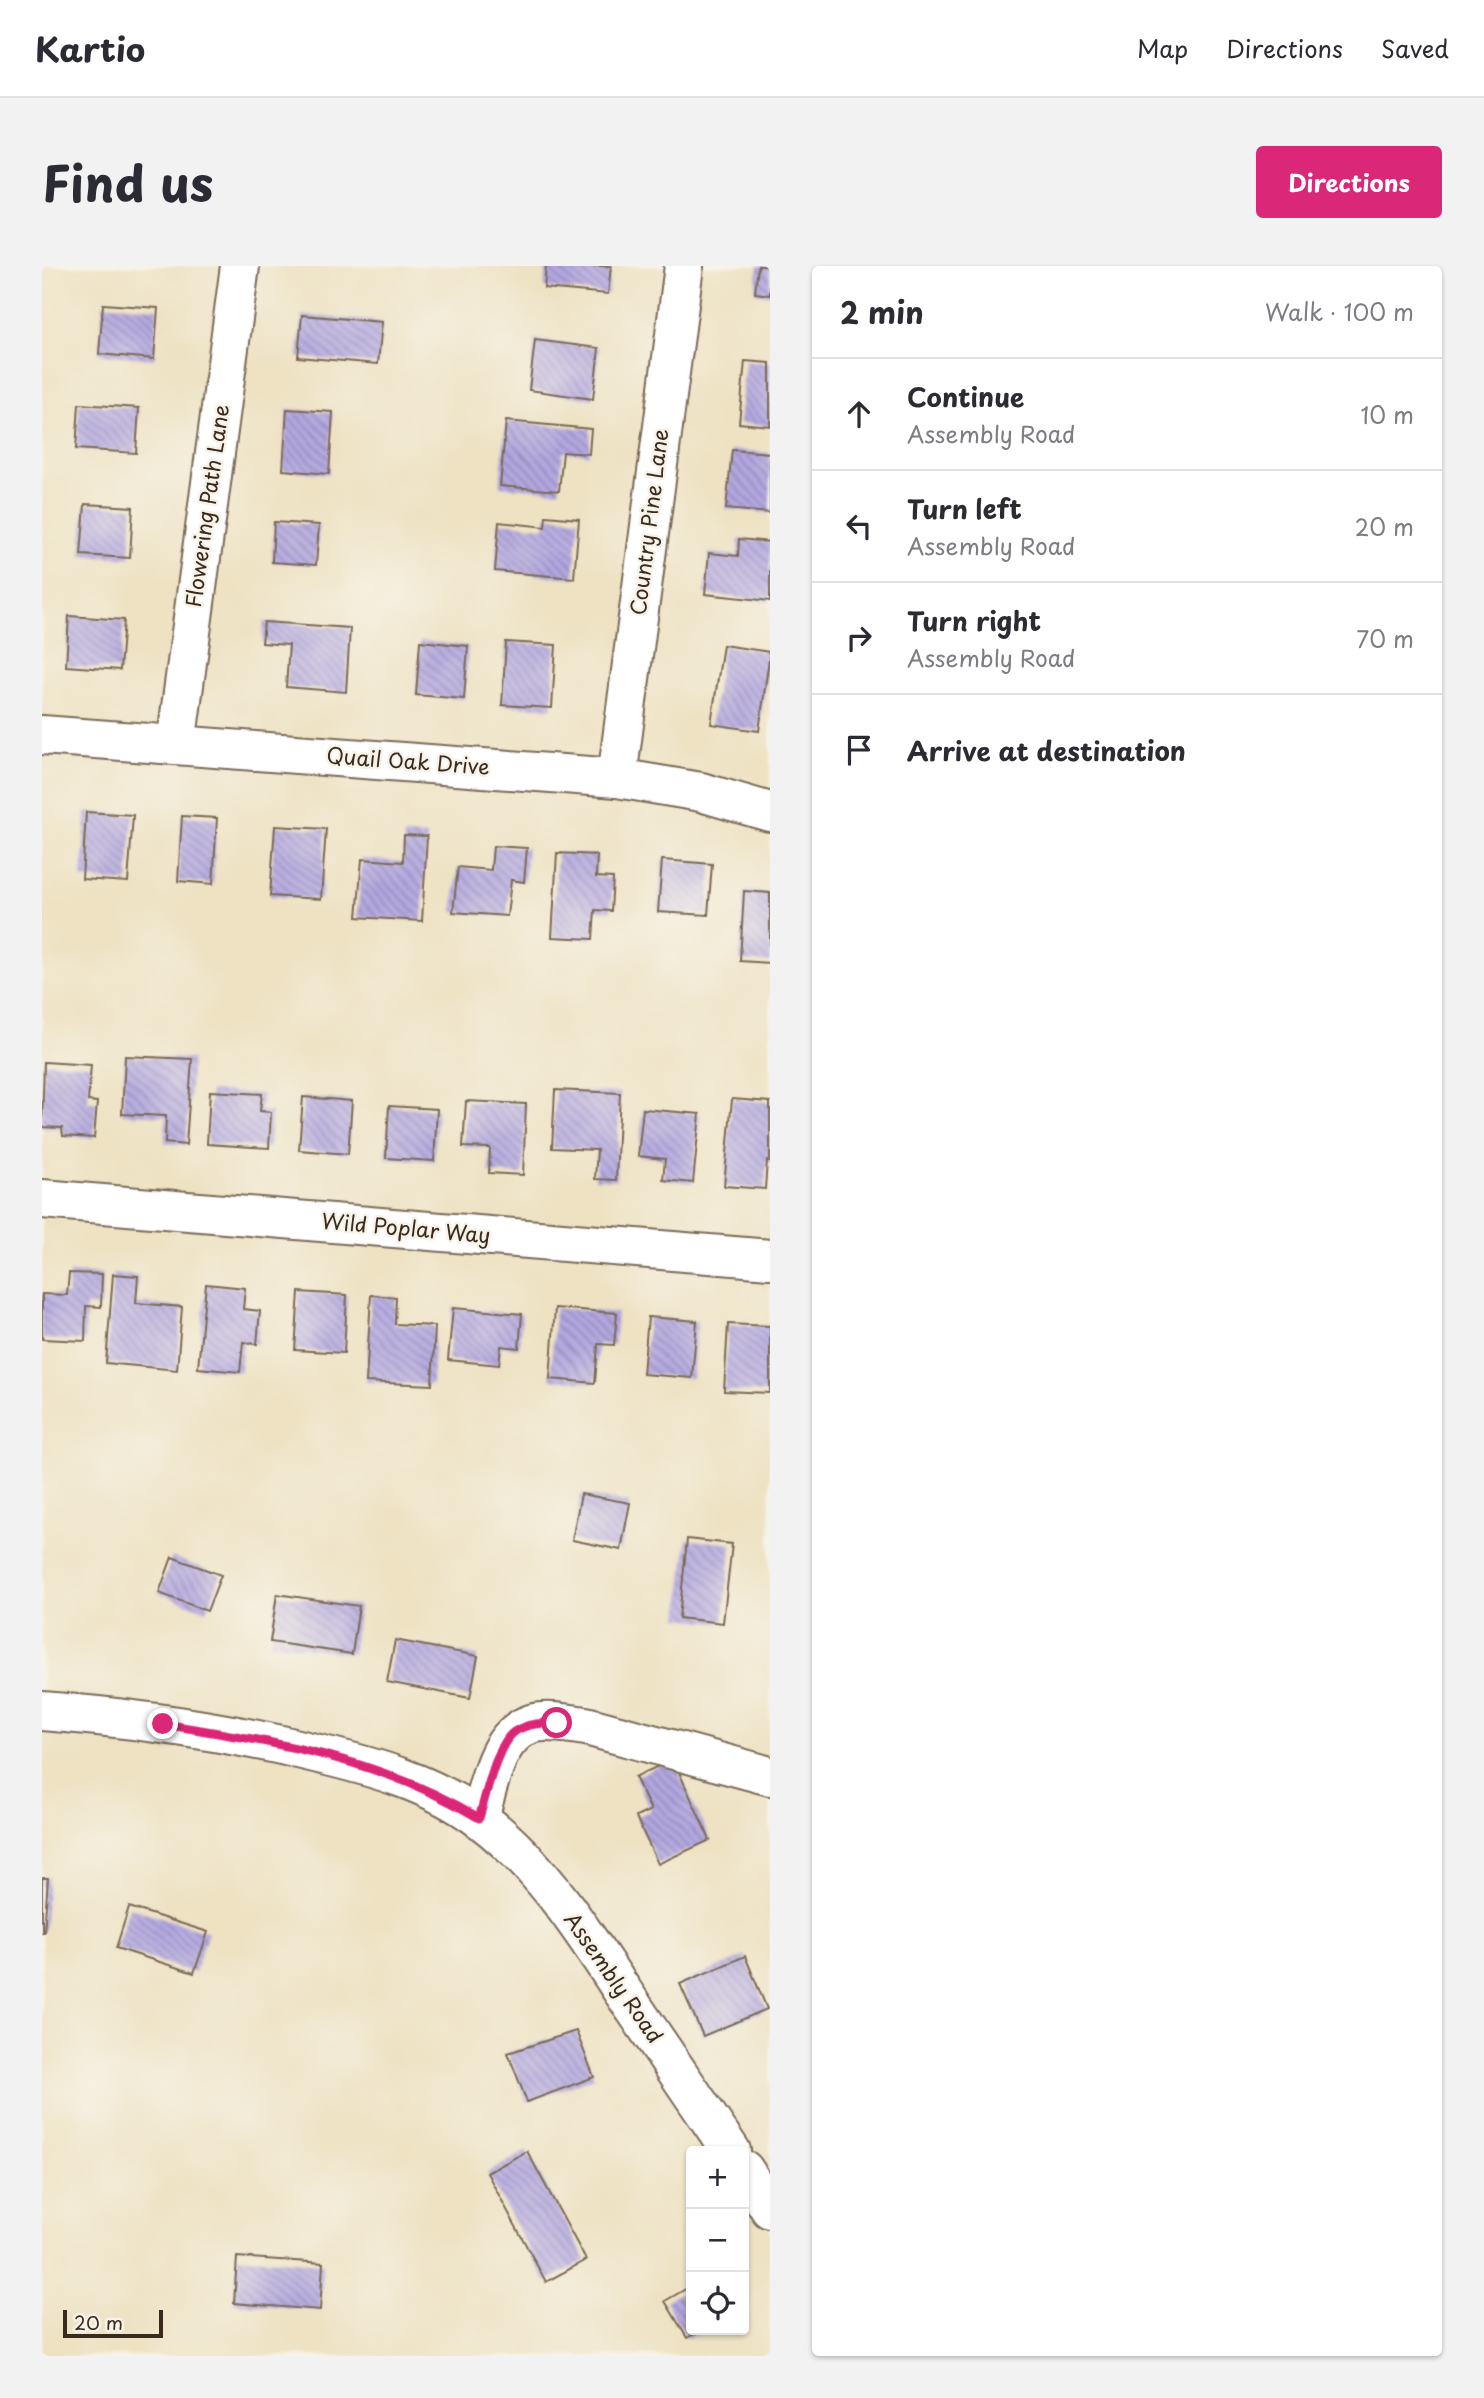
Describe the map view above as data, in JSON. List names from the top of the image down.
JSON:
{
  "streets": {
    "street": [
      "Flowering Path Lane",
      "Country Pine Lane",
      "Quail Oak Drive",
      "Wild Poplar Way",
      "Assembly Road"
    ]
  },
  "crossings": [
    ["Flowering Path Lane", "Quail Oak Drive"],
    ["Country Pine Lane", "Quail Oak Drive"]
  ],
  "scale_bar": "20 m",
  "page": {
    "header": "Kartio",
    "nav": ["Map", "Directions", "Saved"],
    "title": "Find us",
    "buttons": "Directions",
    "heading": ["2 min", "Walk · 100 m"],
    "list": [
      ["Continue", "Assembly Road", "10 m"],
      ["Turn left", "Assembly Road", "20 m"],
      ["Turn right", "Assembly Road", "70 m"],
      "Arrive at destination"
    ],
    "map_buttons": ["+", "−"],
    "scale": "20 m"
  }
}
